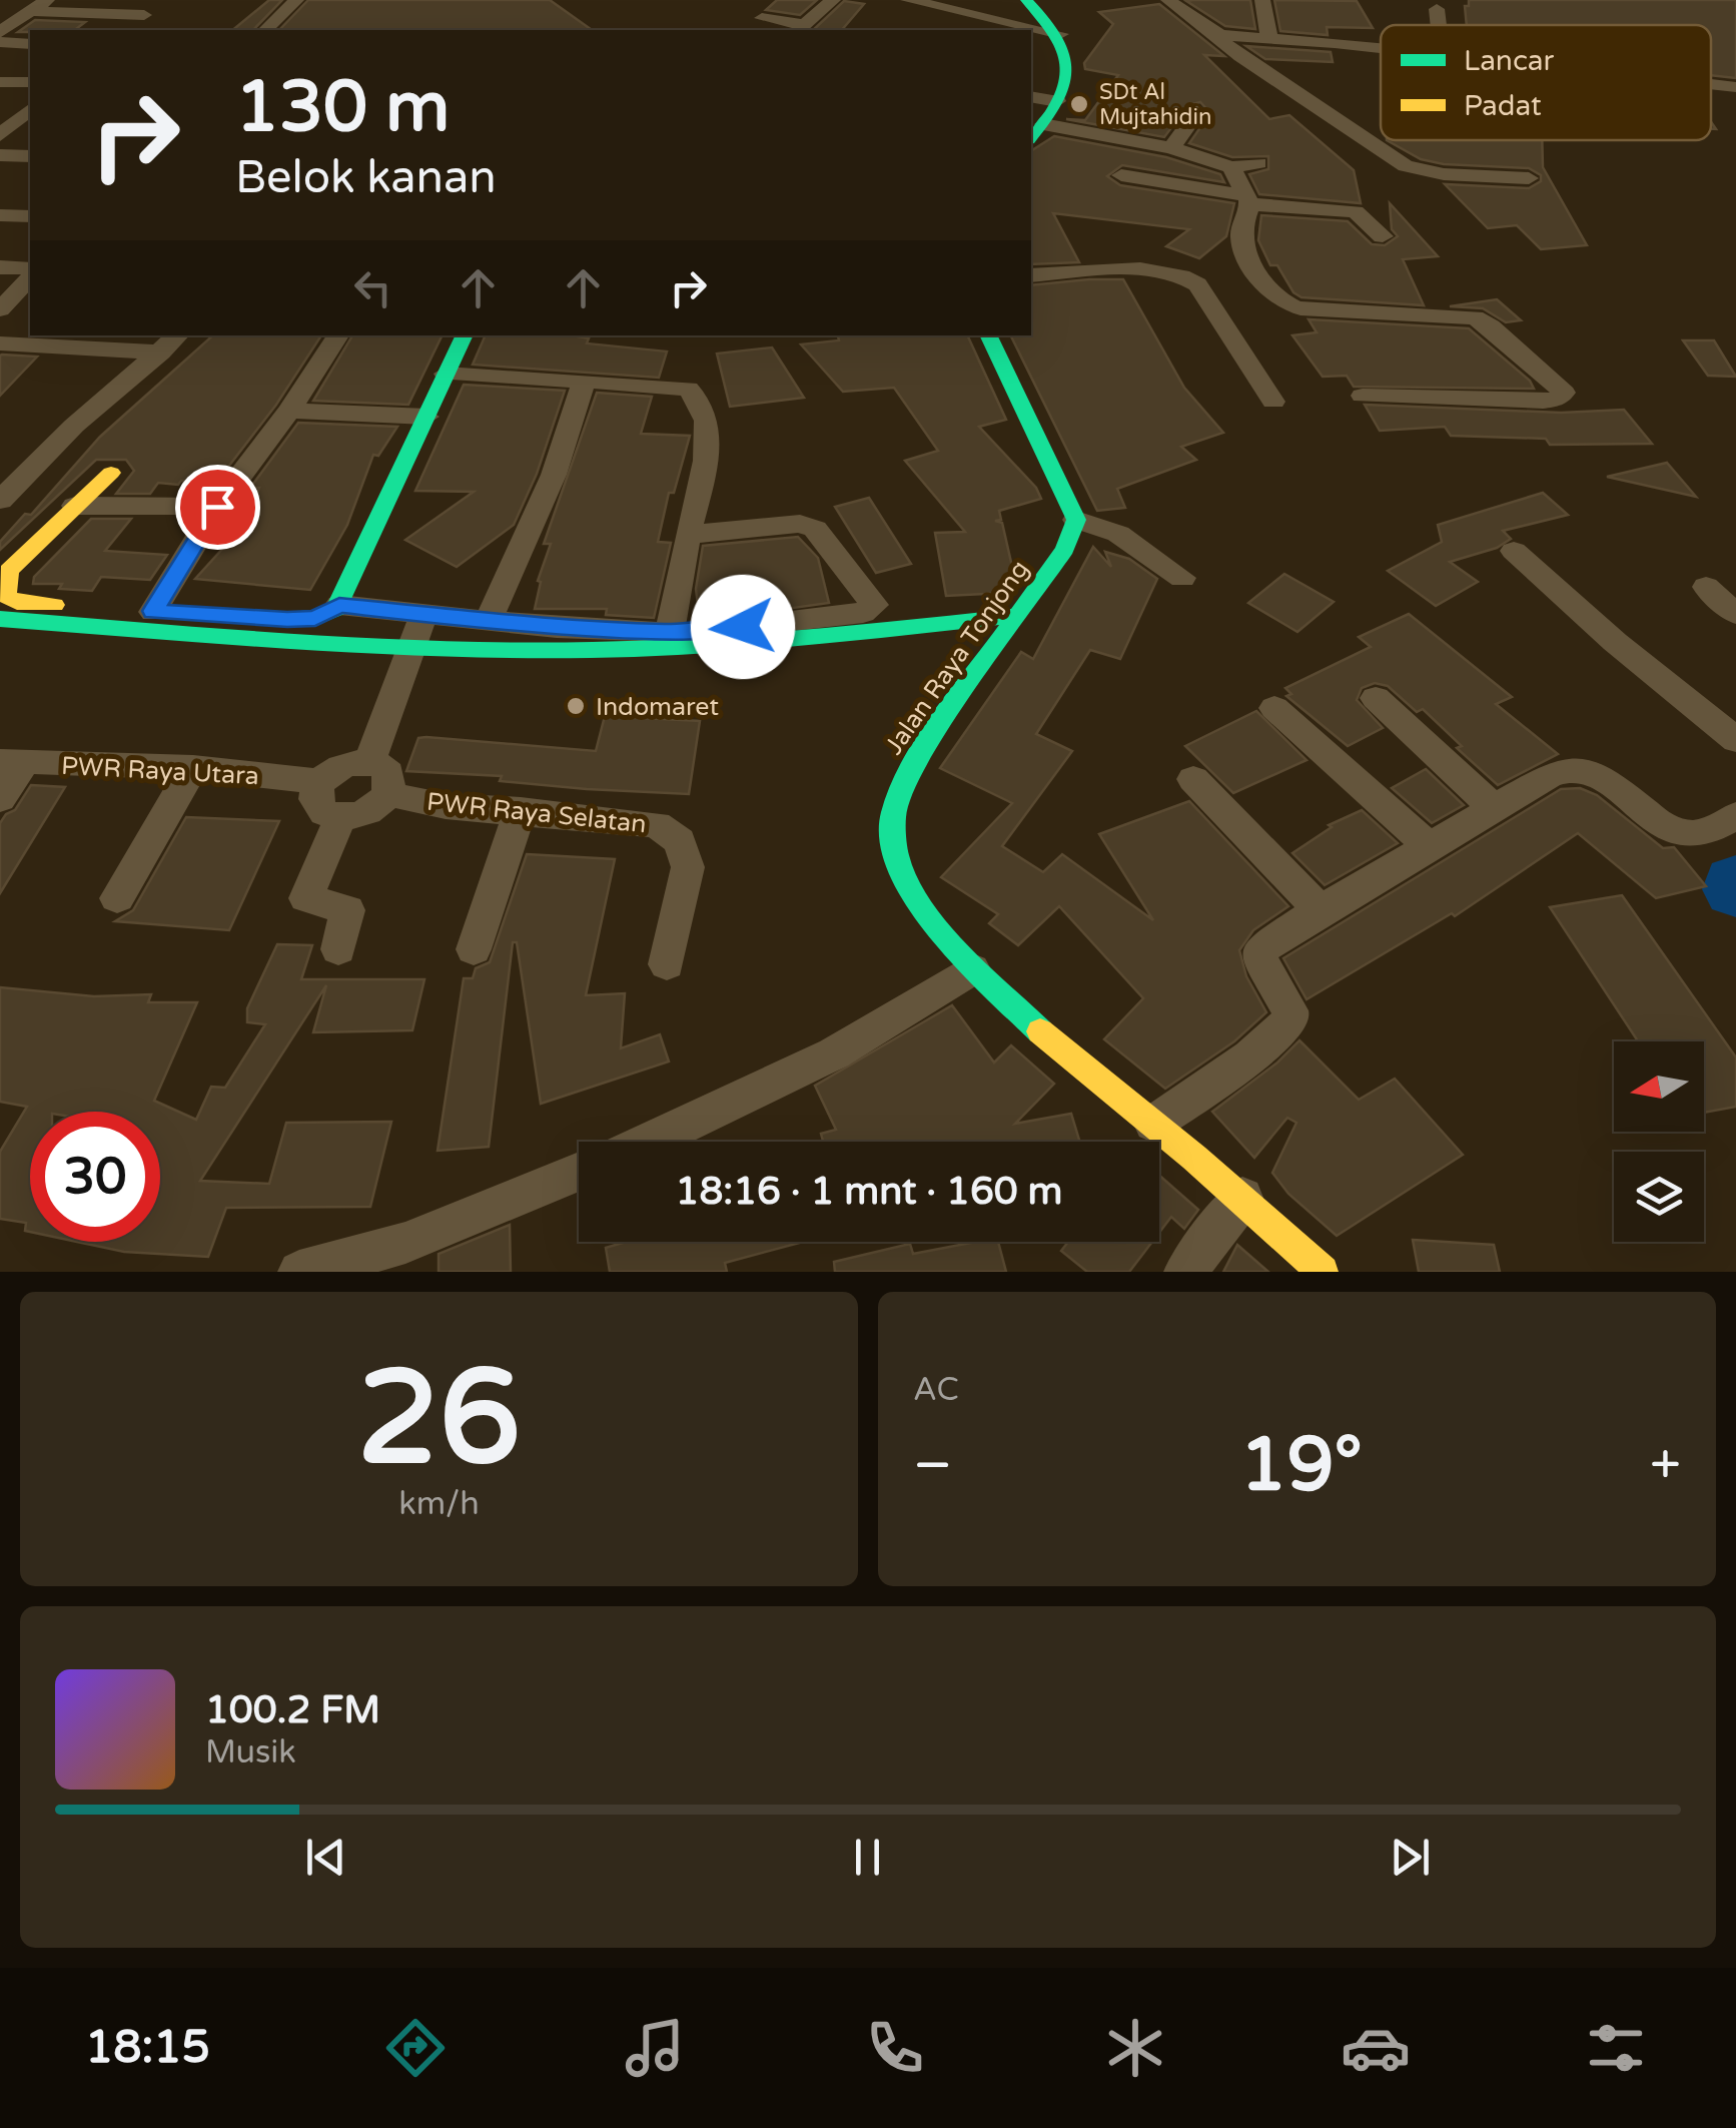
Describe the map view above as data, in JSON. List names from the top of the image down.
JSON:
{
  "streets": {
    "street": ["Jalan Raya Tonjong", "PWR Raya Utara", "PWR Raya Selatan"]
  },
  "crossings": [
    ["PWR Raya Utara", "PWR Raya Selatan"]
  ],
  "places": ["SDt Al Mujtahidin", "Indomaret"],
  "legend": ["Lancar", "Padat"],
  "north": "left",
  "page": {
    "turn": ["130 m", "Belok kanan"],
    "limit": "30",
    "trip": "18:16 · 1 mnt · 160 m",
    "tile": [
      ["26", "km/h"],
      "AC"
    ],
    "heat": ["−", "19°", "+"],
    "song": ["100.2 FM", "Musik"],
    "tabs": "18:15"
  }
}
